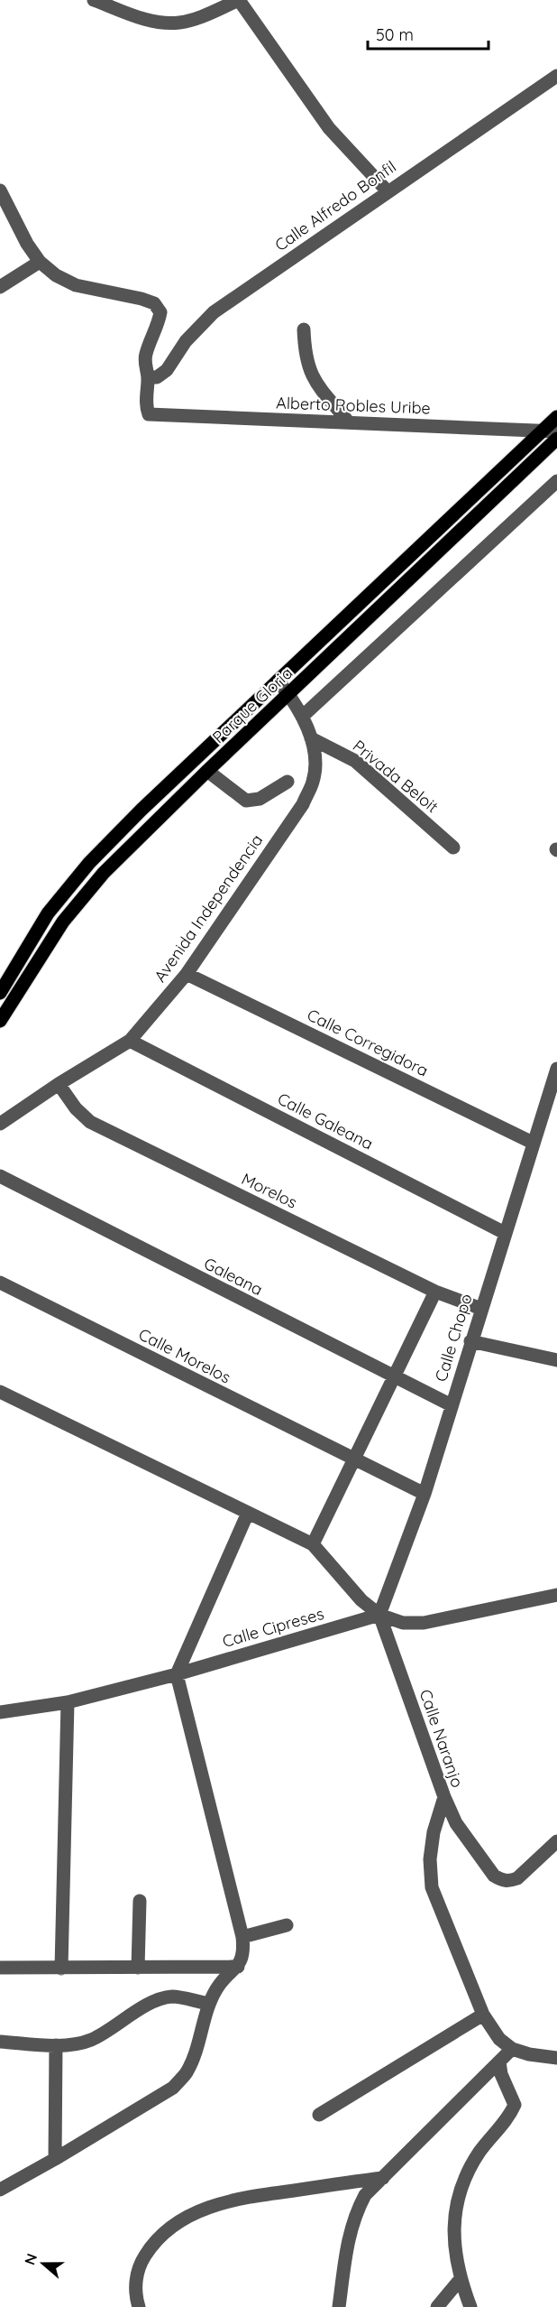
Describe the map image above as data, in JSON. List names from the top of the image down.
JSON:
{
  "streets": {
    "main road": ["Parque Gloria"],
    "street": [
      "Calle Alfredo Bonfil",
      "Alberto Robles Uribe",
      "Privada Beloit",
      "Avenida Independencia",
      "Calle Corregidora",
      "Calle Galeana",
      "Morelos",
      "Galeana",
      "Calle Chopo",
      "Calle Morelos",
      "Calle Cipreses",
      "Calle Naranjo"
    ]
  },
  "crossings": [
    ["Calle Alfredo Bonfil", "Alberto Robles Uribe"],
    ["Alberto Robles Uribe", "Parque Gloria"],
    ["Parque Gloria", "Avenida Independencia"],
    ["Privada Beloit", "Avenida Independencia"],
    ["Avenida Independencia", "Calle Corregidora"],
    ["Avenida Independencia", "Calle Galeana"],
    ["Avenida Independencia", "Morelos"],
    ["Calle Corregidora", "Calle Chopo"],
    ["Calle Galeana", "Calle Chopo"],
    ["Morelos", "Calle Chopo"],
    ["Galeana", "Calle Chopo"],
    ["Calle Chopo", "Calle Cipreses"],
    ["Calle Chopo", "Calle Naranjo"],
    ["Calle Cipreses", "Calle Naranjo"]
  ],
  "scale_bar": "50 m",
  "north": "left"
}
